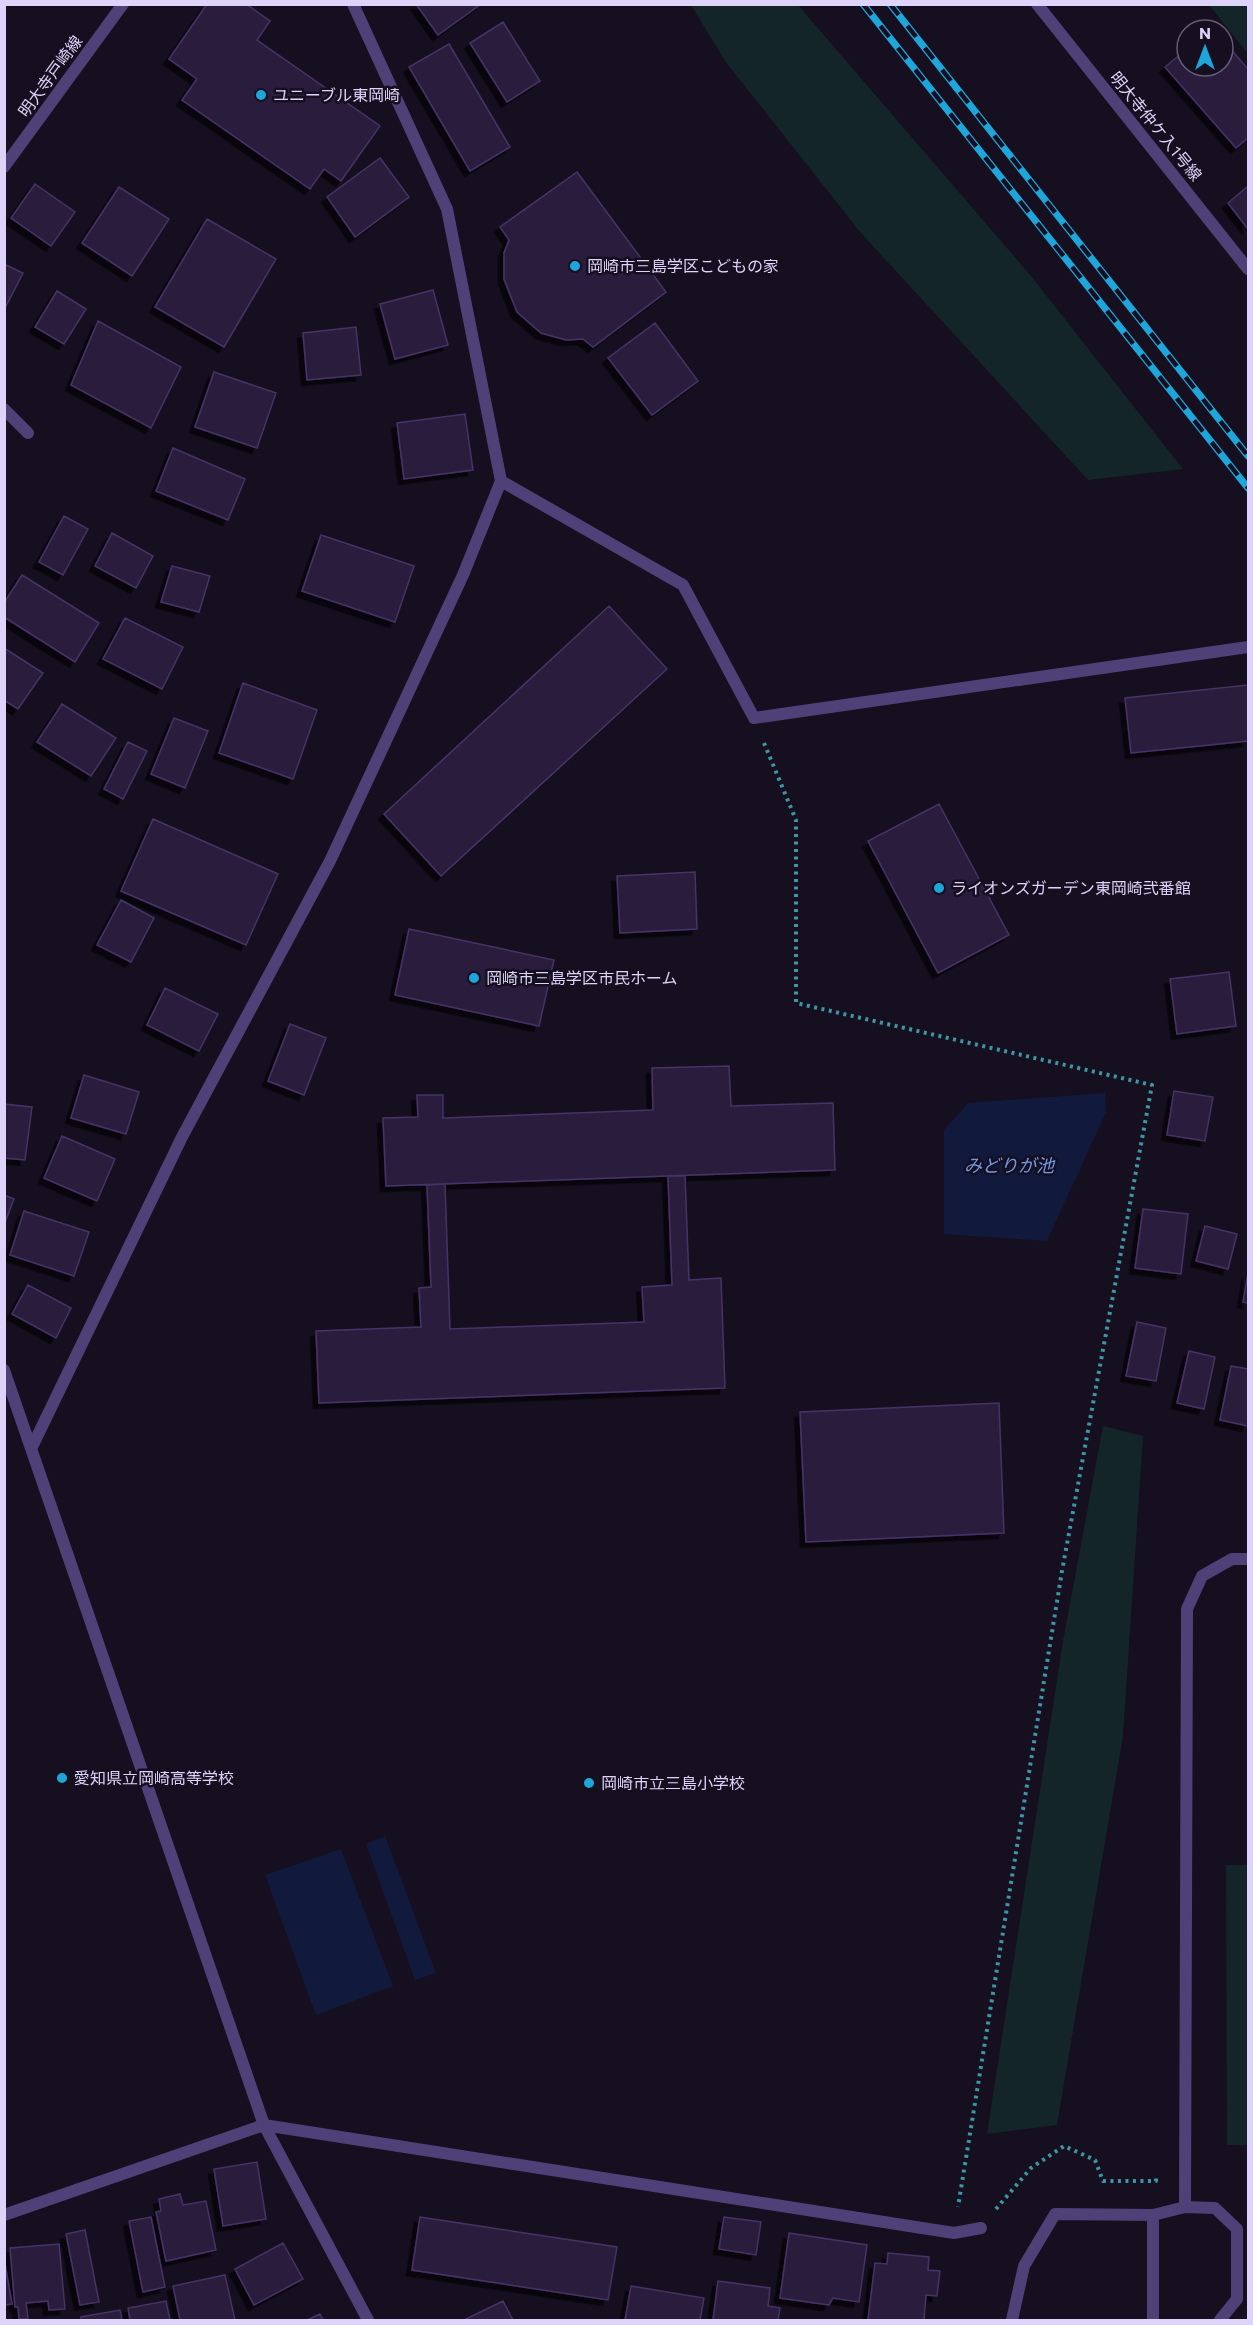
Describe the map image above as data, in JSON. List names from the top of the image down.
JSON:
{
  "streets": {
    "street": ["明大寺戸崎線", "明大寺仲ケ入1号線"]
  },
  "water": ["みどりが池"],
  "places": [
    "ユニーブル東岡崎",
    "岡崎市三島学区こどもの家",
    "ライオンズガーデン東岡崎弐番館",
    "岡崎市三島学区市民ホーム",
    "愛知県立岡崎高等学校",
    "岡崎市立三島小学校"
  ],
  "north": "top"
}
